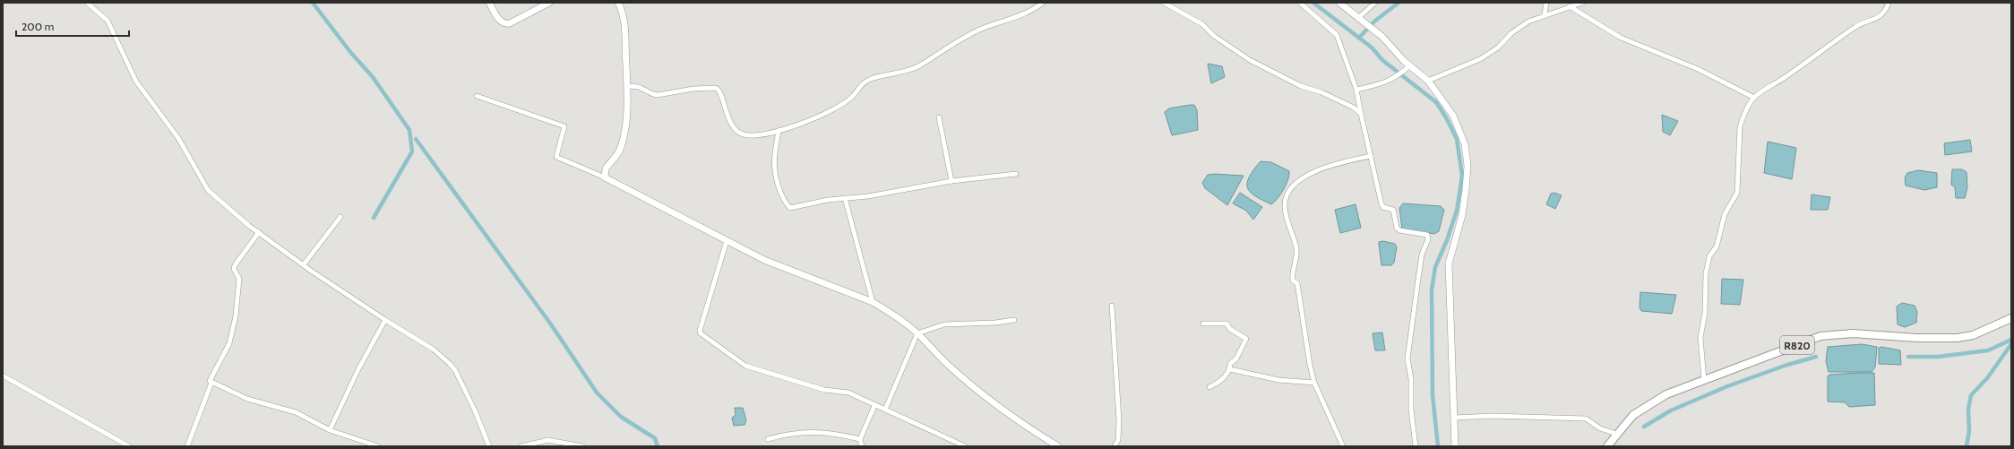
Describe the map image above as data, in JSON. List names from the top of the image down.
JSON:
{
  "streets": {
    "main road": ["R820"]
  },
  "scale_bar": "200 m"
}
